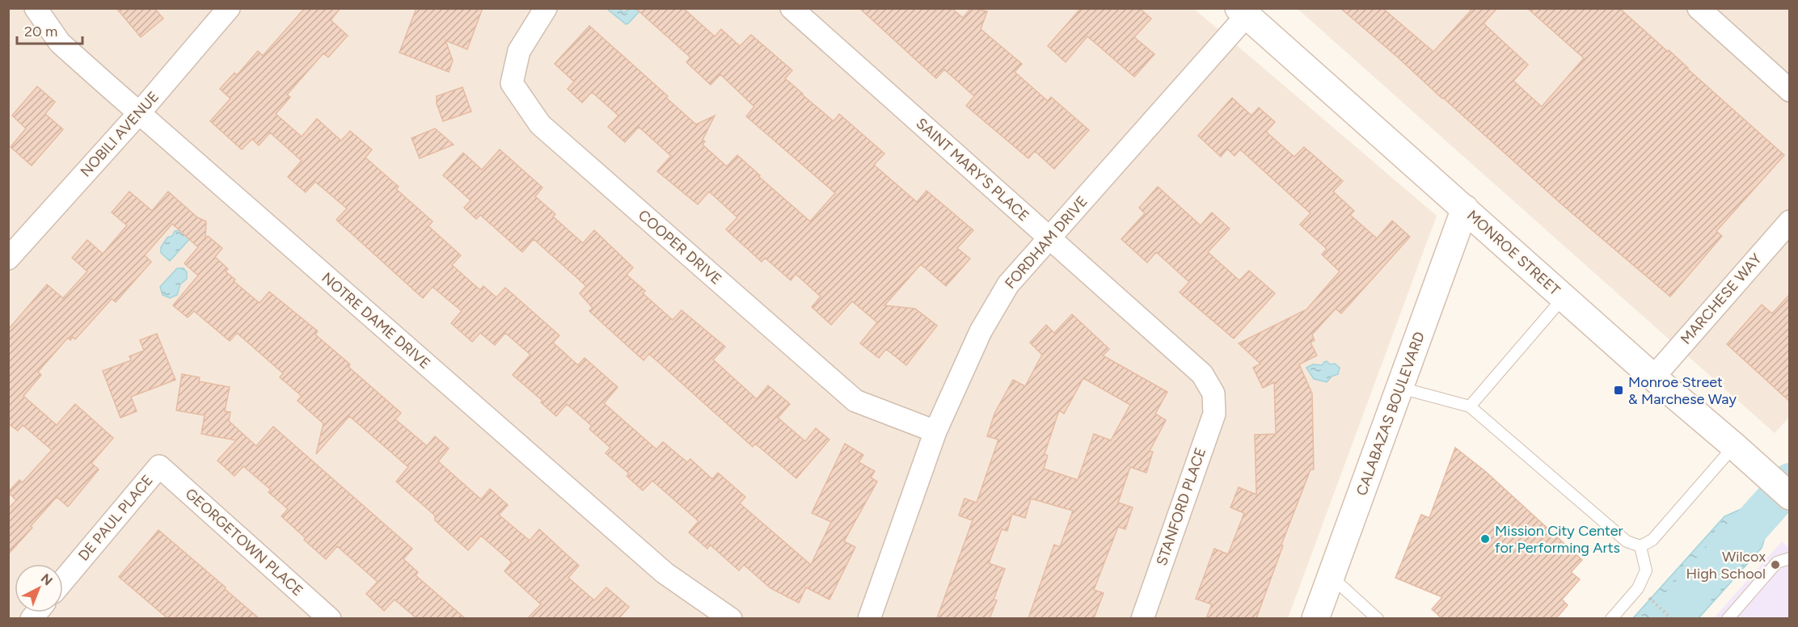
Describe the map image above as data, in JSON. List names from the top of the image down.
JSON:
{
  "streets": {
    "main road": ["MONROE STREET", "CALABAZAS BOULEVARD"],
    "street": [
      "NOBILI AVENUE",
      "SAINT MARY'S PLACE",
      "FORDHAM DRIVE",
      "COOPER DRIVE",
      "MARCHESE WAY",
      "NOTRE DAME DRIVE",
      "STANFORD PLACE",
      "DE PAUL PLACE",
      "GEORGETOWN PLACE"
    ]
  },
  "crossings": [
    ["NOBILI AVENUE", "NOTRE DAME DRIVE"],
    ["SAINT MARY'S PLACE", "FORDHAM DRIVE"],
    ["SAINT MARY'S PLACE", "STANFORD PLACE"],
    ["FORDHAM DRIVE", "COOPER DRIVE"],
    ["FORDHAM DRIVE", "MONROE STREET"],
    ["MONROE STREET", "MARCHESE WAY"],
    ["MONROE STREET", "CALABAZAS BOULEVARD"],
    ["DE PAUL PLACE", "GEORGETOWN PLACE"]
  ],
  "places": {
    "transit": ["Monroe Street & Marchese Way"],
    "other": ["Mission City Center for Performing Arts", "Wilcox High School"]
  },
  "scale_bar": "20 m",
  "north": "top right"
}
